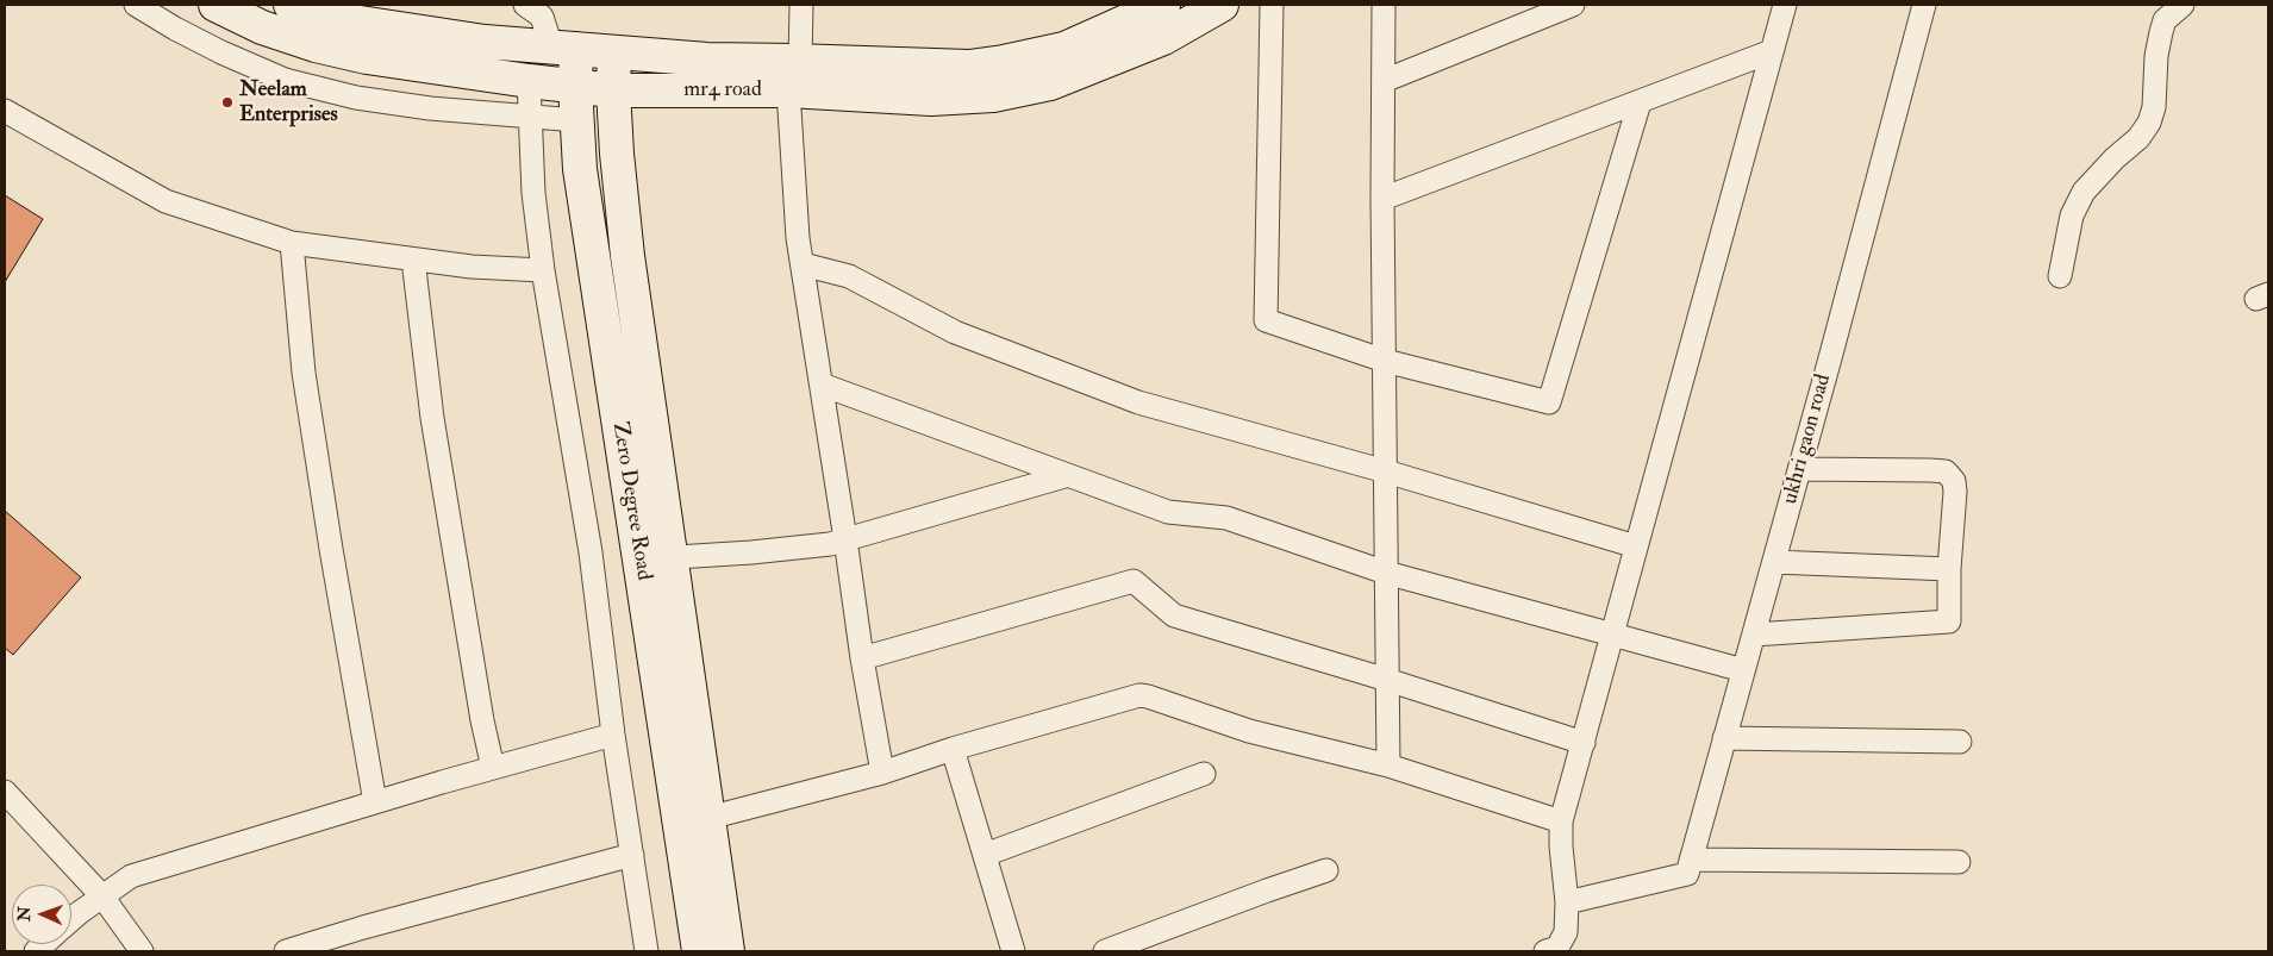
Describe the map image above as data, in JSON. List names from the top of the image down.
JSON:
{
  "streets": {
    "street": ["mr4 road", "ukhri gaon road", "Zero Degree Road"]
  },
  "crossings": [
    ["mr4 road", "Zero Degree Road"]
  ],
  "places": ["Neelam Enterprises"],
  "north": "left"
}
